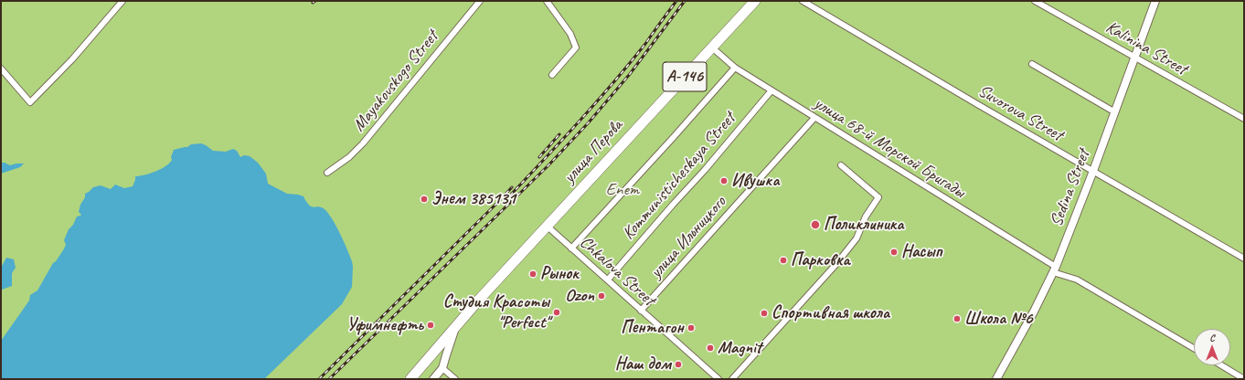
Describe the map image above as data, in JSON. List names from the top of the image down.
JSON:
{
  "streets": {
    "highway": ["А-146", "улица Перова"],
    "street": [
      "Kalinina Street",
      "Mayakovskogo Street",
      "Suvorova Street",
      "улица 68-й Морской Бригады",
      "Kommunisticheskaya Street",
      "Sedina Street",
      "улица Ильницкого",
      "Chkalova Street"
    ]
  },
  "crossings": [
    ["Kalinina Street", "Sedina Street"],
    ["Suvorova Street", "Sedina Street"],
    ["улица 68-й Морской Бригады", "улица Перова"],
    ["улица 68-й Морской Бригады", "Kommunisticheskaya Street"],
    ["улица 68-й Морской Бригады", "Sedina Street"],
    ["улица 68-й Морской Бригады", "улица Ильницкого"],
    ["улица Перова", "Chkalova Street"],
    ["Kommunisticheskaya Street", "Chkalova Street"],
    ["улица Ильницкого", "Chkalova Street"]
  ],
  "parks": ["Enem"],
  "places": [
    "Ивушка",
    "Энем 385131",
    "Поликлиника",
    "Насып",
    "Парковка",
    "Рынок",
    "Ozon",
    "Студия Красоты \"Perfect\"",
    "Спортивная школа",
    "Школа №6",
    "Уфимнефть",
    "Пентагон",
    "Magnit",
    "Наш дом"
  ],
  "north": "top"
}
